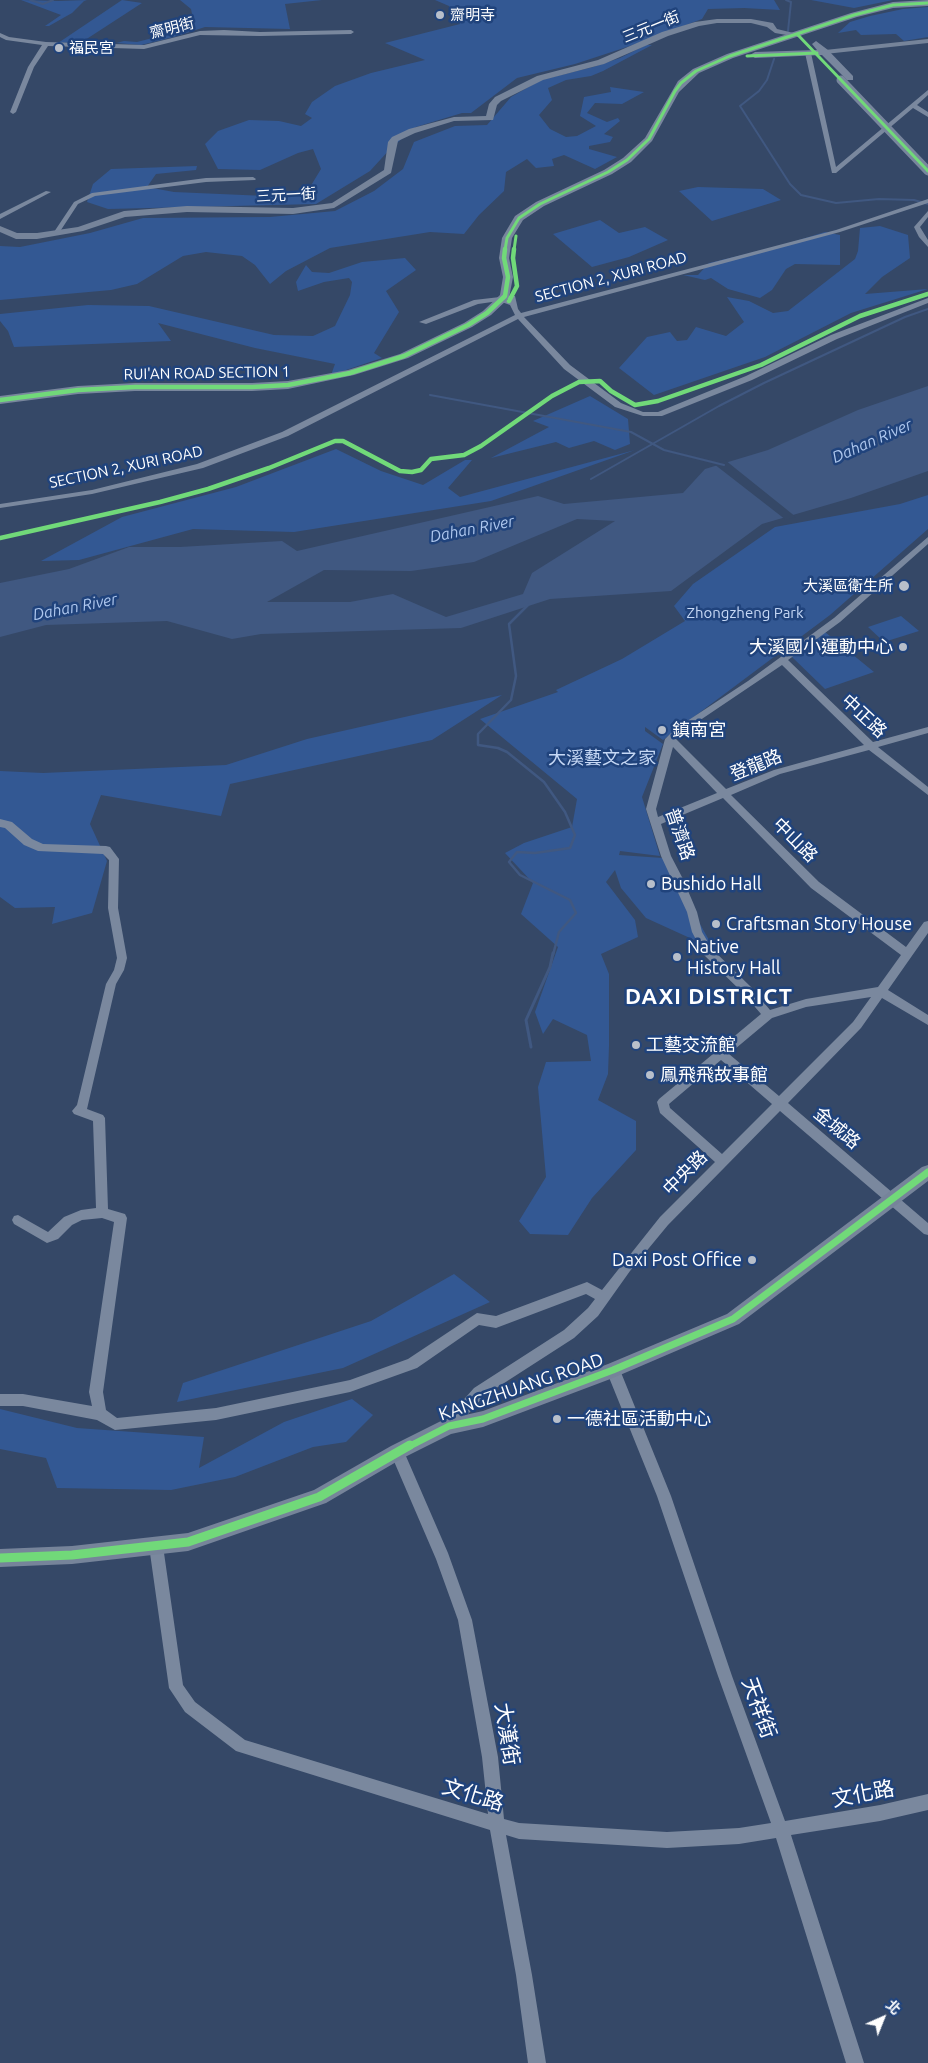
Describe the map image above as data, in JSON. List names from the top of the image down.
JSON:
{
  "streets": {
    "main road": ["RUI'AN ROAD SECTION 1"],
    "street": [
      "三元一街",
      "齋明街",
      "SECTION 2, XURI ROAD",
      "中正路",
      "登龍路",
      "普濟路",
      "中山路",
      "金城路",
      "中央路",
      "KANGZHUANG ROAD",
      "天祥街",
      "大漢街",
      "文化路"
    ]
  },
  "crossings": [
    ["SECTION 2, XURI ROAD", "RUI'AN ROAD SECTION 1"],
    ["中正路", "登龍路"],
    ["登龍路", "普濟路"],
    ["登龍路", "中山路"],
    ["普濟路", "中山路"],
    ["中山路", "中央路"],
    ["金城路", "中央路"],
    ["金城路", "KANGZHUANG ROAD"],
    ["中央路", "KANGZHUANG ROAD"],
    ["KANGZHUANG ROAD", "天祥街"],
    ["KANGZHUANG ROAD", "大漢街"],
    ["KANGZHUANG ROAD", "文化路"],
    ["天祥街", "文化路"],
    ["大漢街", "文化路"]
  ],
  "districts": ["DAXI DISTRICT"],
  "water": ["Dahan River"],
  "parks": ["Zhongzheng Park", "大溪藝文之家"],
  "places": [
    "齋明寺",
    "福民宮",
    "大溪區衛生所",
    "大溪國小運動中心",
    "鎮南宮",
    "Bushido Hall",
    "Craftsman Story House",
    "Native History Hall",
    "工藝交流館",
    "鳳飛飛故事館",
    "Daxi Post Office",
    "一德社區活動中心"
  ],
  "north": "top right"
}
